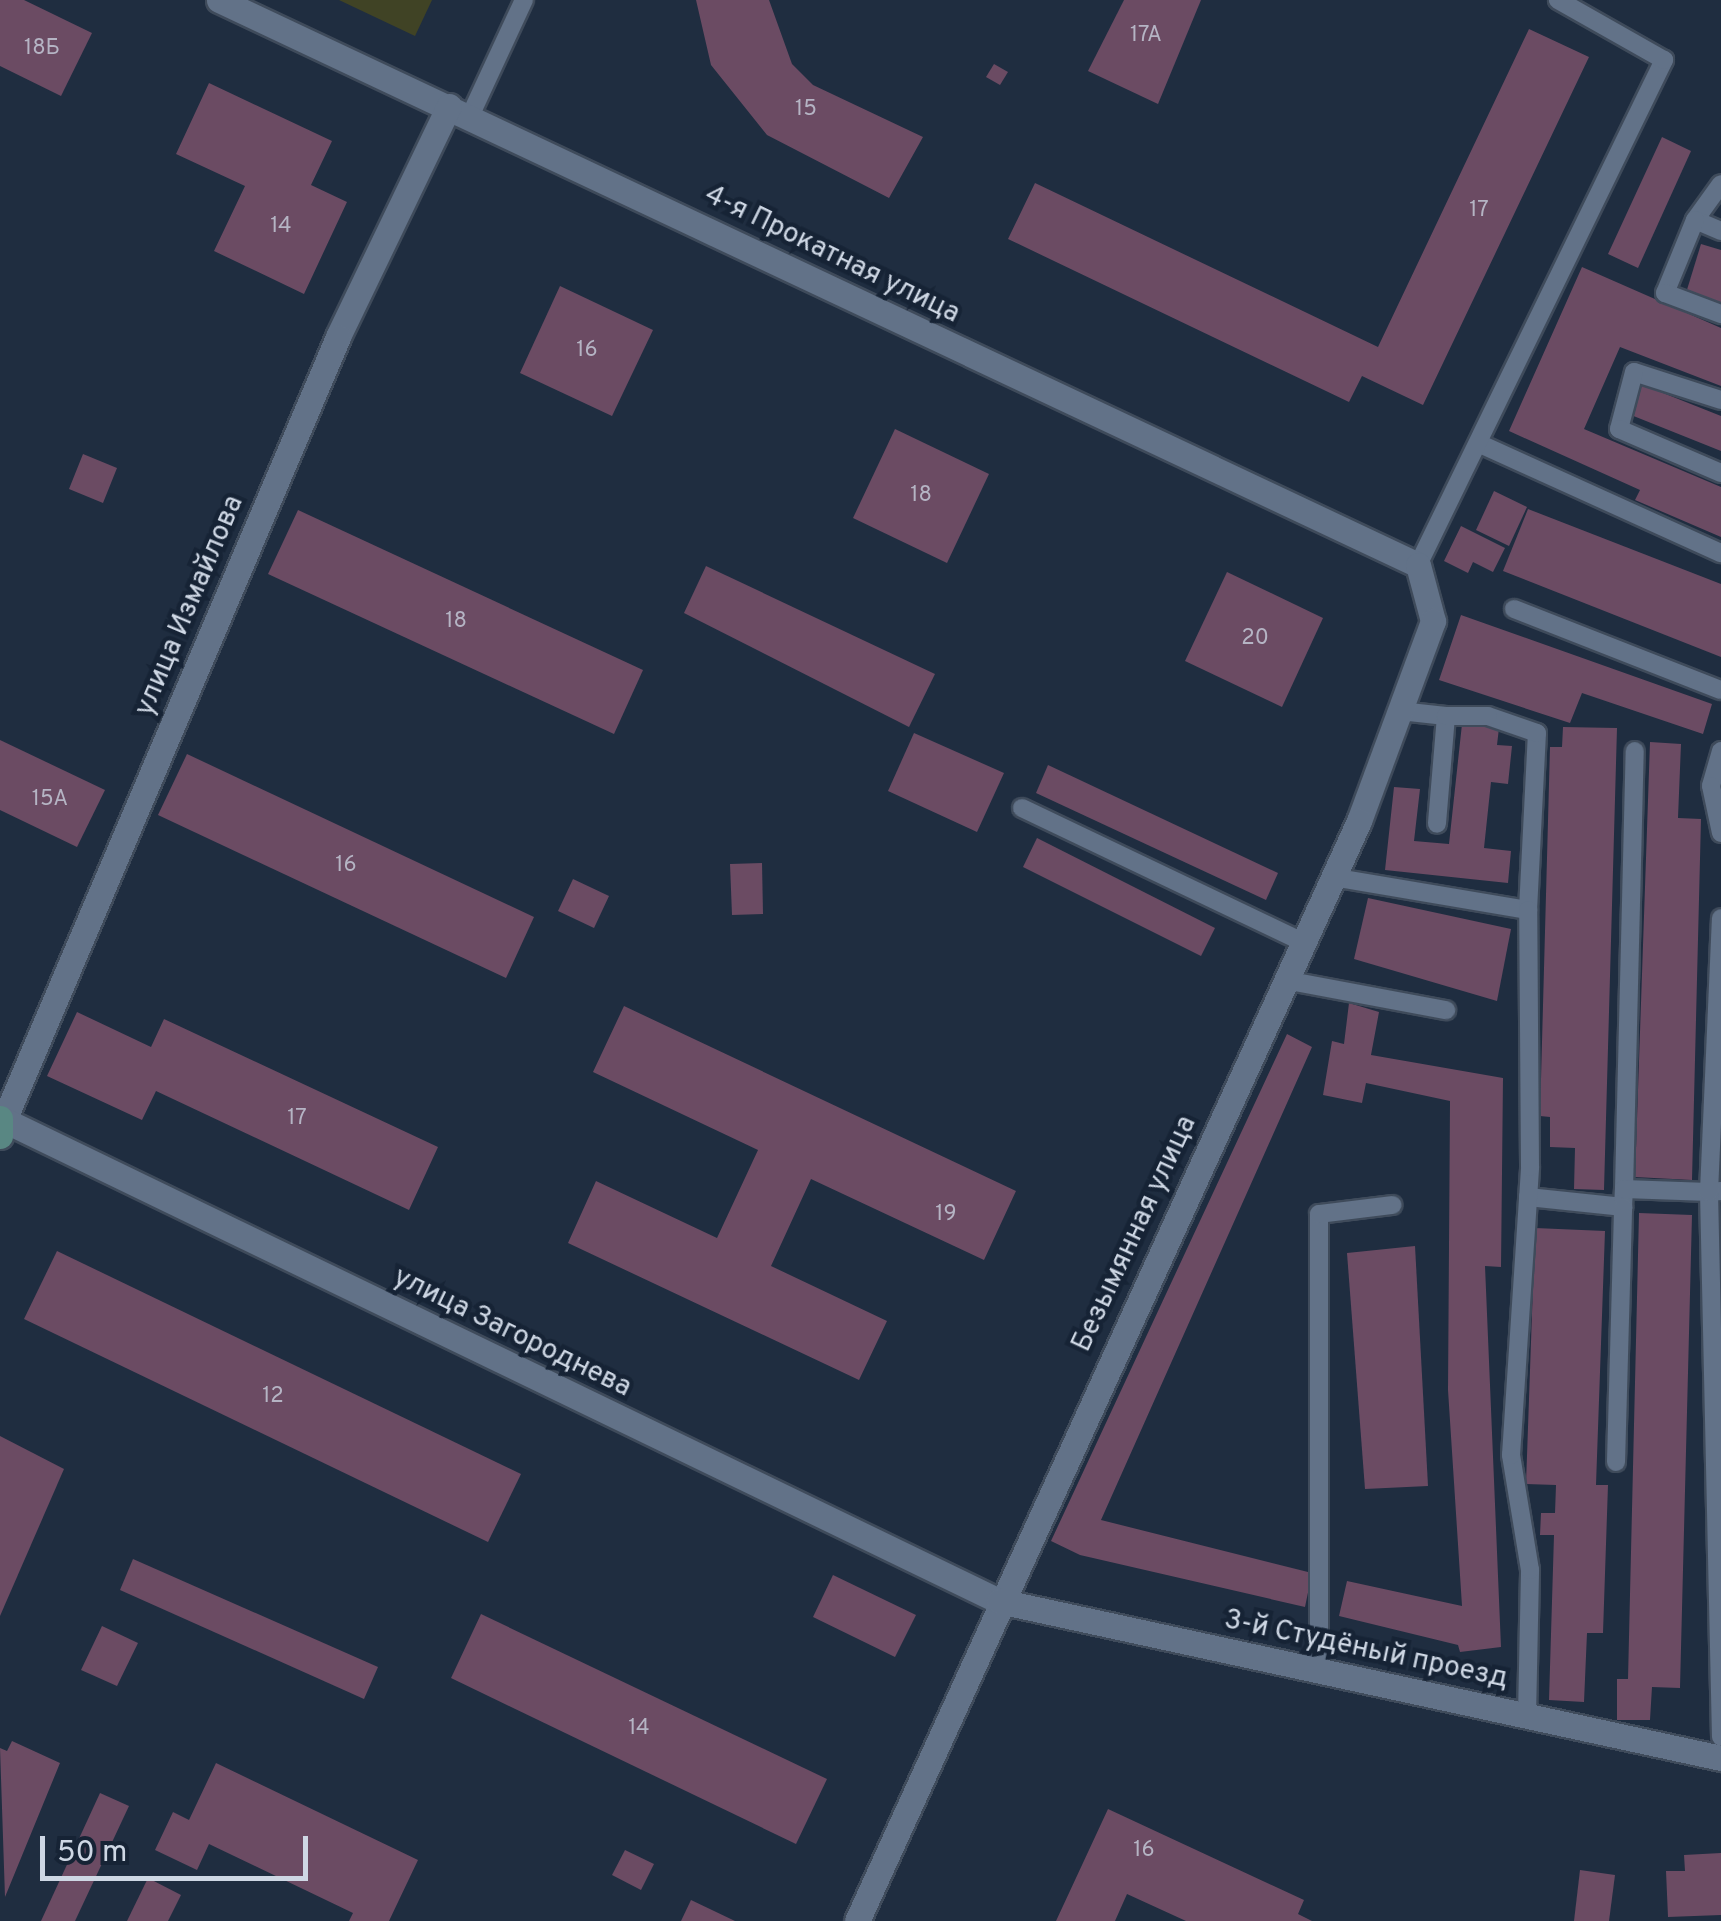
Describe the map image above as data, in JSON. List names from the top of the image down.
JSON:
{
  "streets": {
    "street": [
      "4-я Прокатная улица",
      "улица Измайлова",
      "Безымянная улица",
      "улица Загороднева",
      "3-й Студёный проезд"
    ]
  },
  "crossings": [
    ["4-я Прокатная улица", "улица Измайлова"],
    ["4-я Прокатная улица", "Безымянная улица"],
    ["улица Измайлова", "улица Загороднева"],
    ["Безымянная улица", "улица Загороднева"],
    ["Безымянная улица", "3-й Студёный проезд"],
    ["улица Загороднева", "3-й Студёный проезд"]
  ],
  "house_numbers": [
    "17А",
    "18Б",
    "15",
    "17",
    "14",
    "16",
    "18",
    "18",
    "20",
    "15А",
    "16",
    "17",
    "19",
    "12",
    "14",
    "16"
  ],
  "scale_bar": "50 m"
}
